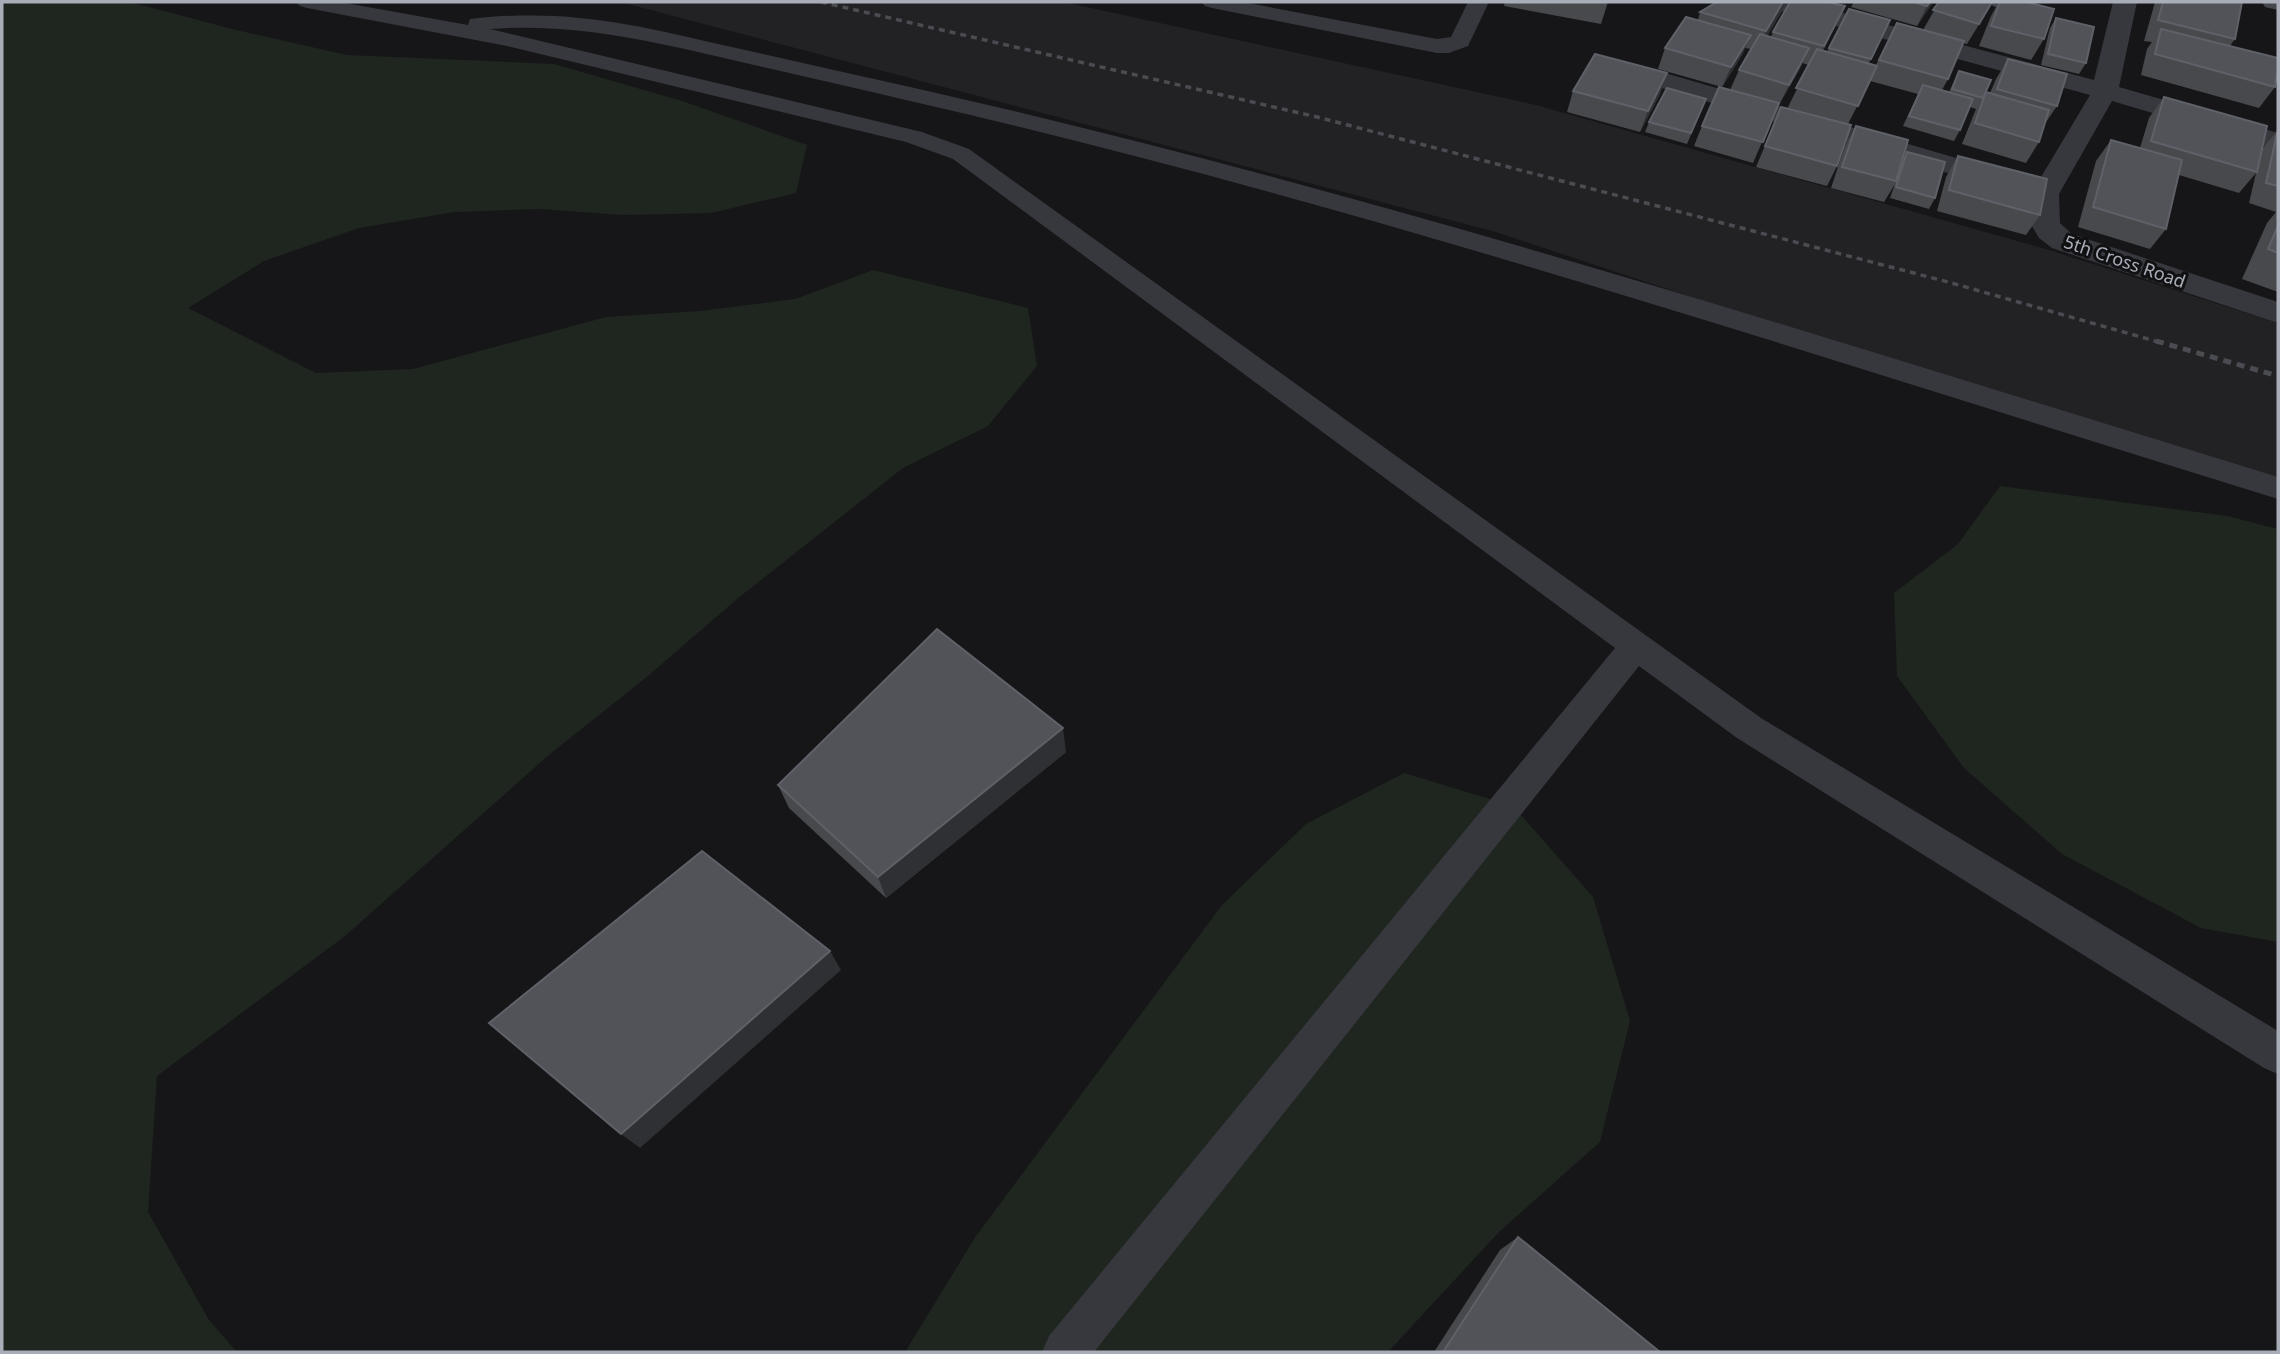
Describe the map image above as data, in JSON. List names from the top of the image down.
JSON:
{
  "streets": {
    "street": ["5th Cross Road"]
  }
}
